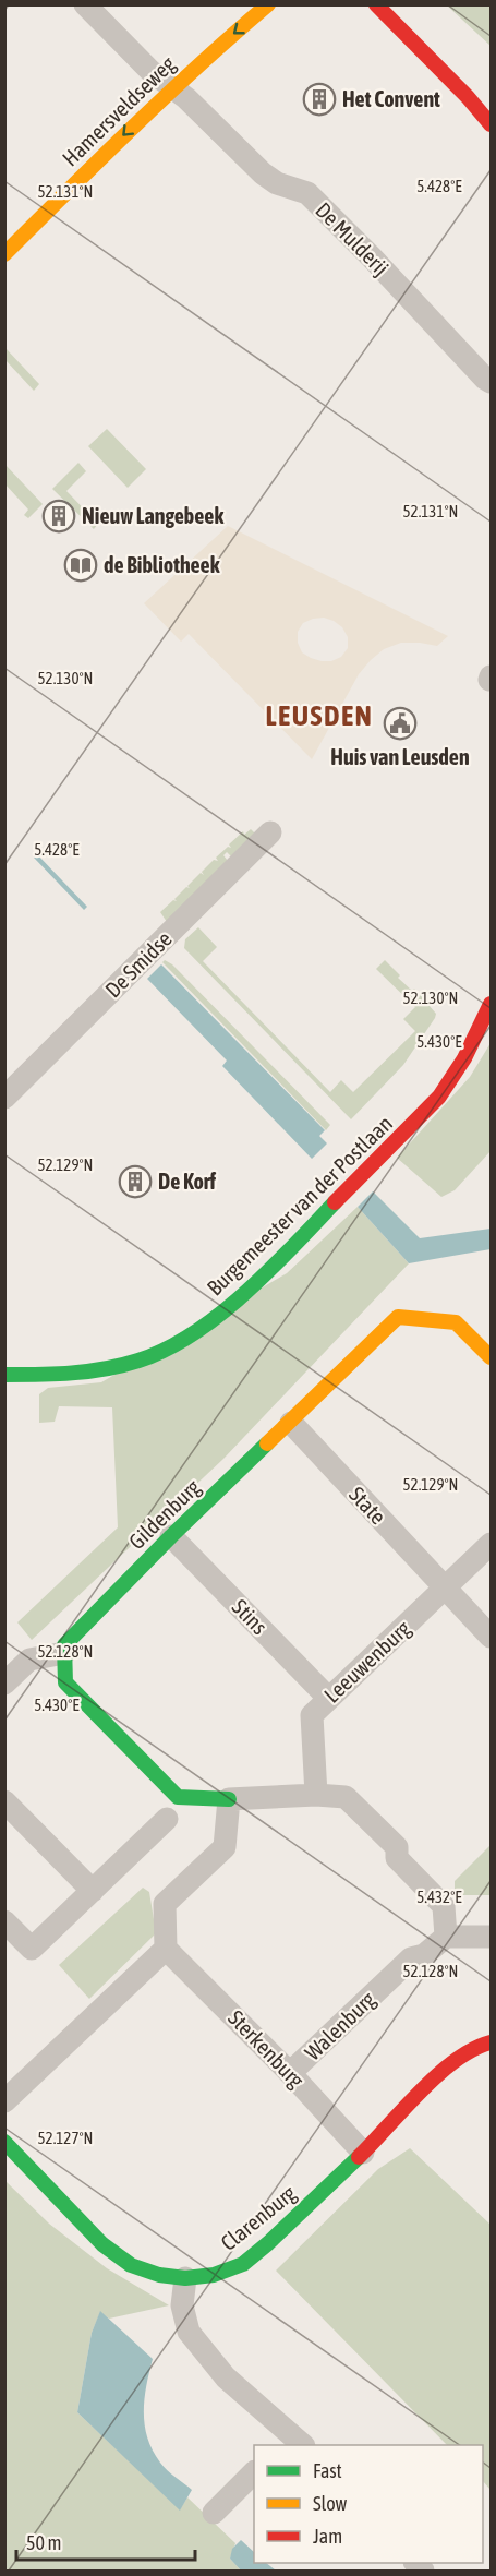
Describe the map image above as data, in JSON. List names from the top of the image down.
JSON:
{
  "streets": {
    "street": [
      "Hamersveldseweg",
      "De Mulderij",
      "De Smidse",
      "Burgemeester van der Postlaan",
      "State",
      "Gildenburg",
      "Stins",
      "Leeuwenburg",
      "Walenburg",
      "Sterkenburg",
      "Clarenburg"
    ]
  },
  "crossings": [
    ["Hamersveldseweg", "De Mulderij"],
    ["State", "Gildenburg"],
    ["State", "Leeuwenburg"],
    ["Gildenburg", "Stins"],
    ["Stins", "Leeuwenburg"],
    ["Walenburg", "Sterkenburg"],
    ["Sterkenburg", "Clarenburg"]
  ],
  "one_way": ["Hamersveldseweg"],
  "districts": ["LEUSDEN"],
  "places": {
    "building": ["Het Convent", "Nieuw Langebeek", "De Korf"],
    "library": ["de Bibliotheek"],
    "public building": ["Huis van Leusden"]
  },
  "legend": ["Fast", "Slow", "Jam"],
  "scale_bar": "50 m",
  "coordinates": [
    "5.428°E",
    "52.131°N",
    "52.130°N",
    "5.430°E",
    "52.129°N",
    "52.128°N",
    "5.432°E",
    "52.127°N"
  ]
}
